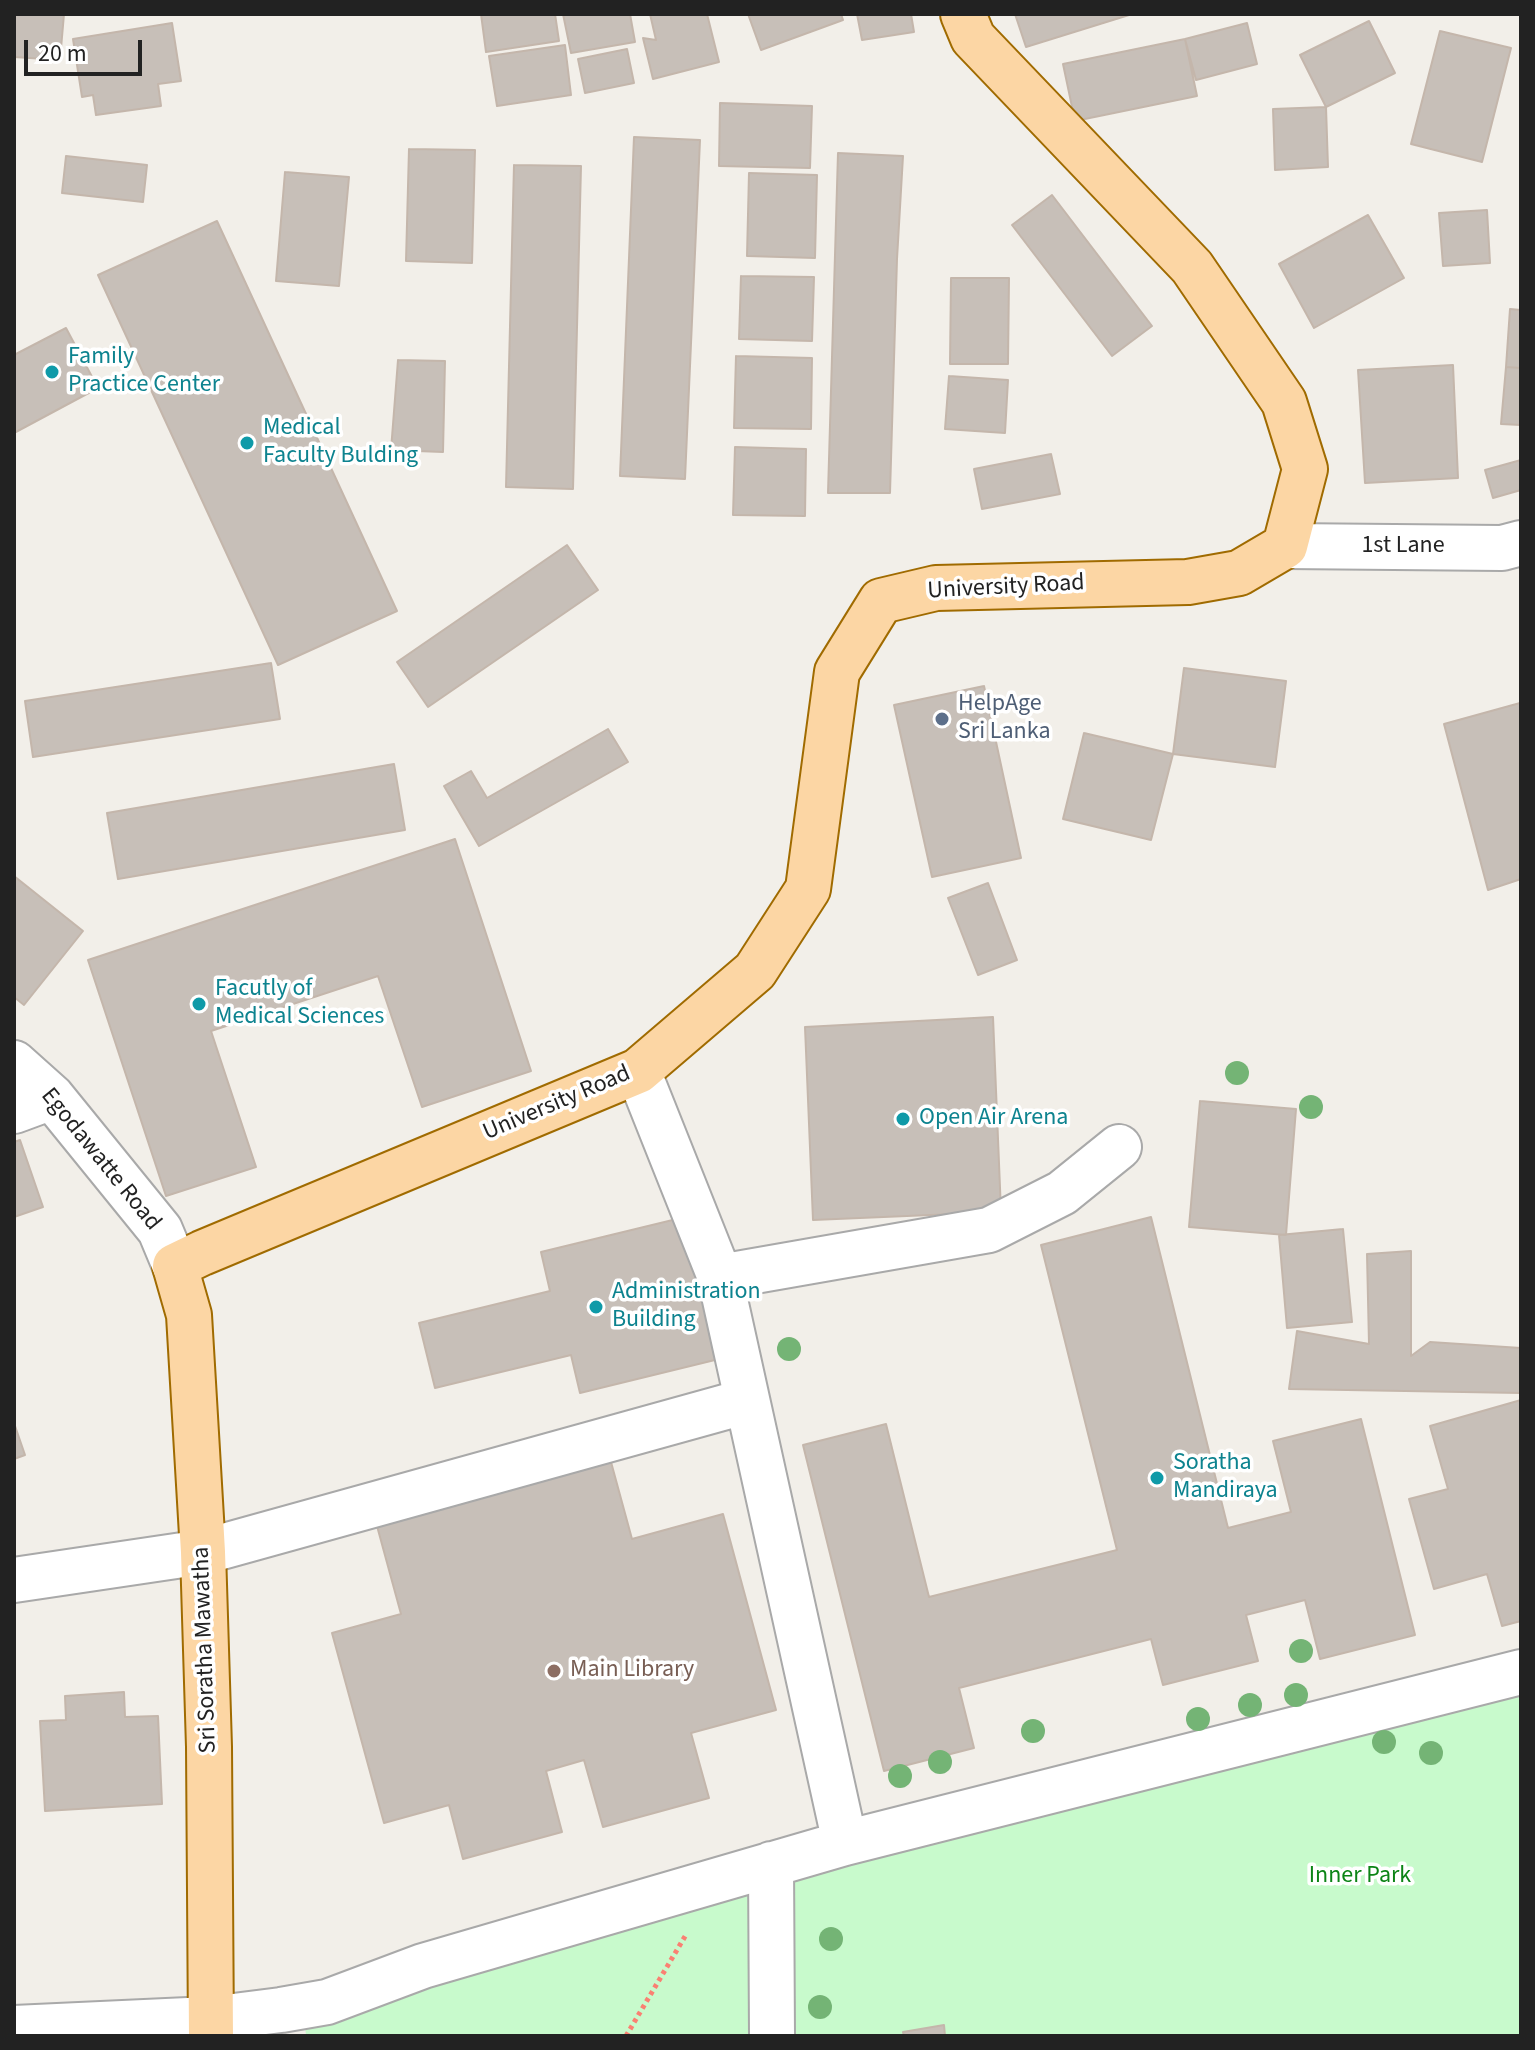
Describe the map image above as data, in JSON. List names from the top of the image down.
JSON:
{
  "streets": {
    "main road": ["University Road", "Sri Soratha Mawatha"],
    "street": ["1st Lane", "Egodawatte Road"]
  },
  "crossings": [
    ["1st Lane", "University Road"],
    ["University Road", "Egodawatte Road"],
    ["University Road", "Sri Soratha Mawatha"],
    ["Egodawatte Road", "Sri Soratha Mawatha"]
  ],
  "parks": ["Inner Park"],
  "places": [
    "Family Practice Center",
    "Medical Faculty Bulding",
    "HelpAge Sri Lanka",
    "Facutly of Medical Sciences",
    "Open Air Arena",
    "Administration Building",
    "Soratha Mandiraya",
    "Main Library"
  ],
  "scale_bar": "20 m"
}
